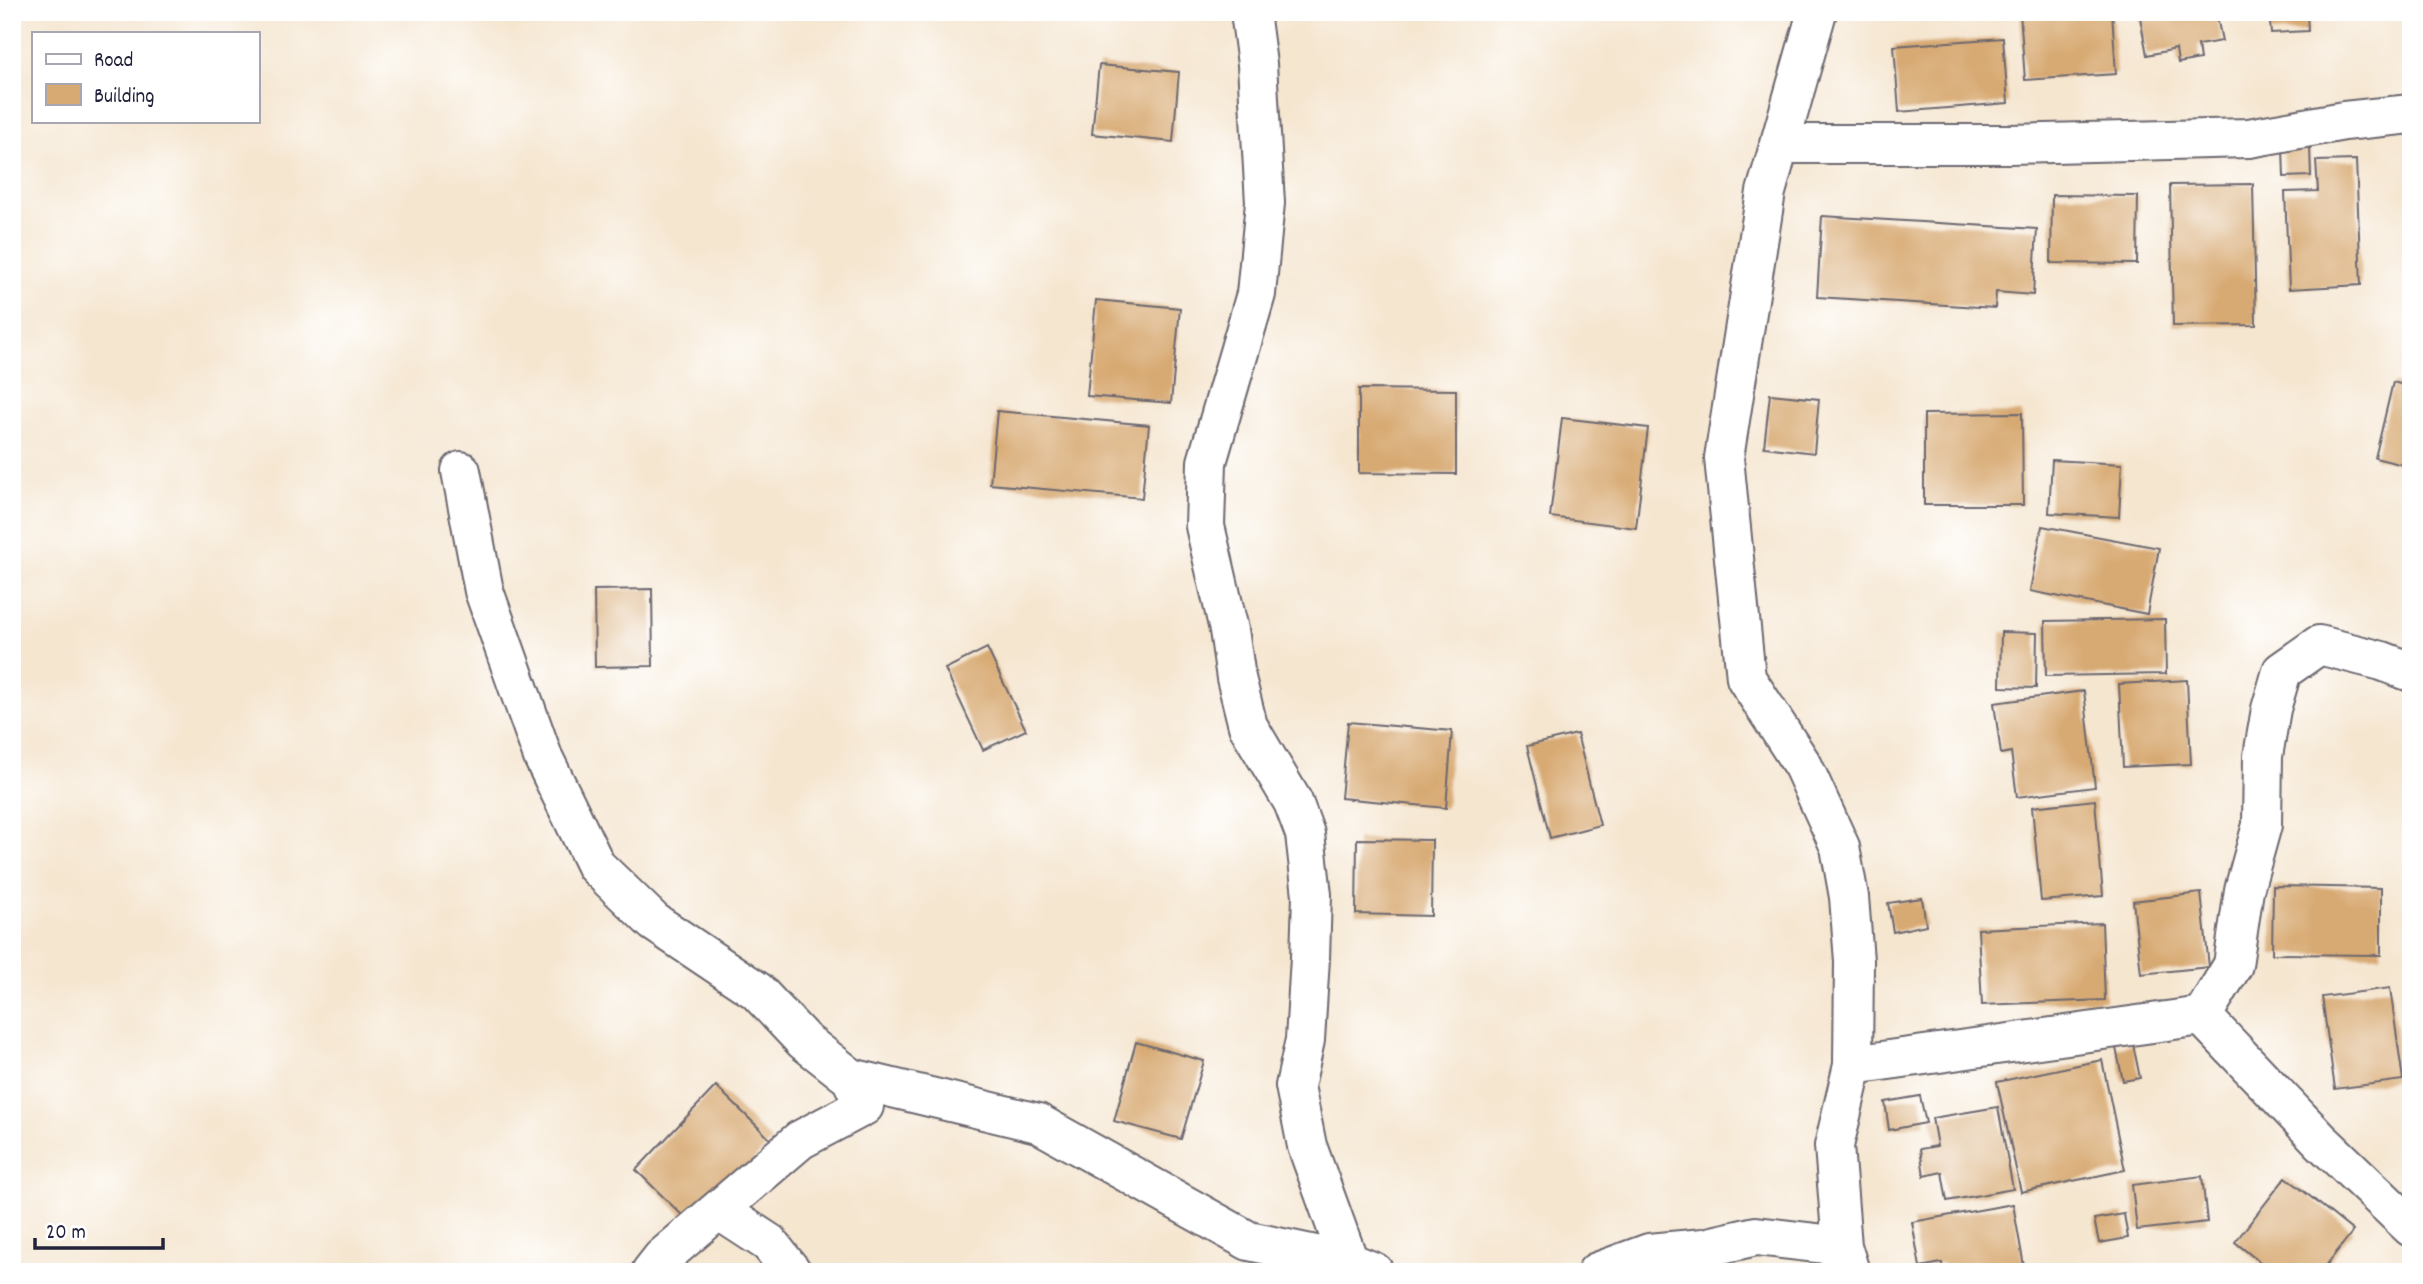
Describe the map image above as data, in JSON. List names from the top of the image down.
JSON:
{
  "legend": ["Road", "Building"],
  "scale_bar": "20 m"
}
